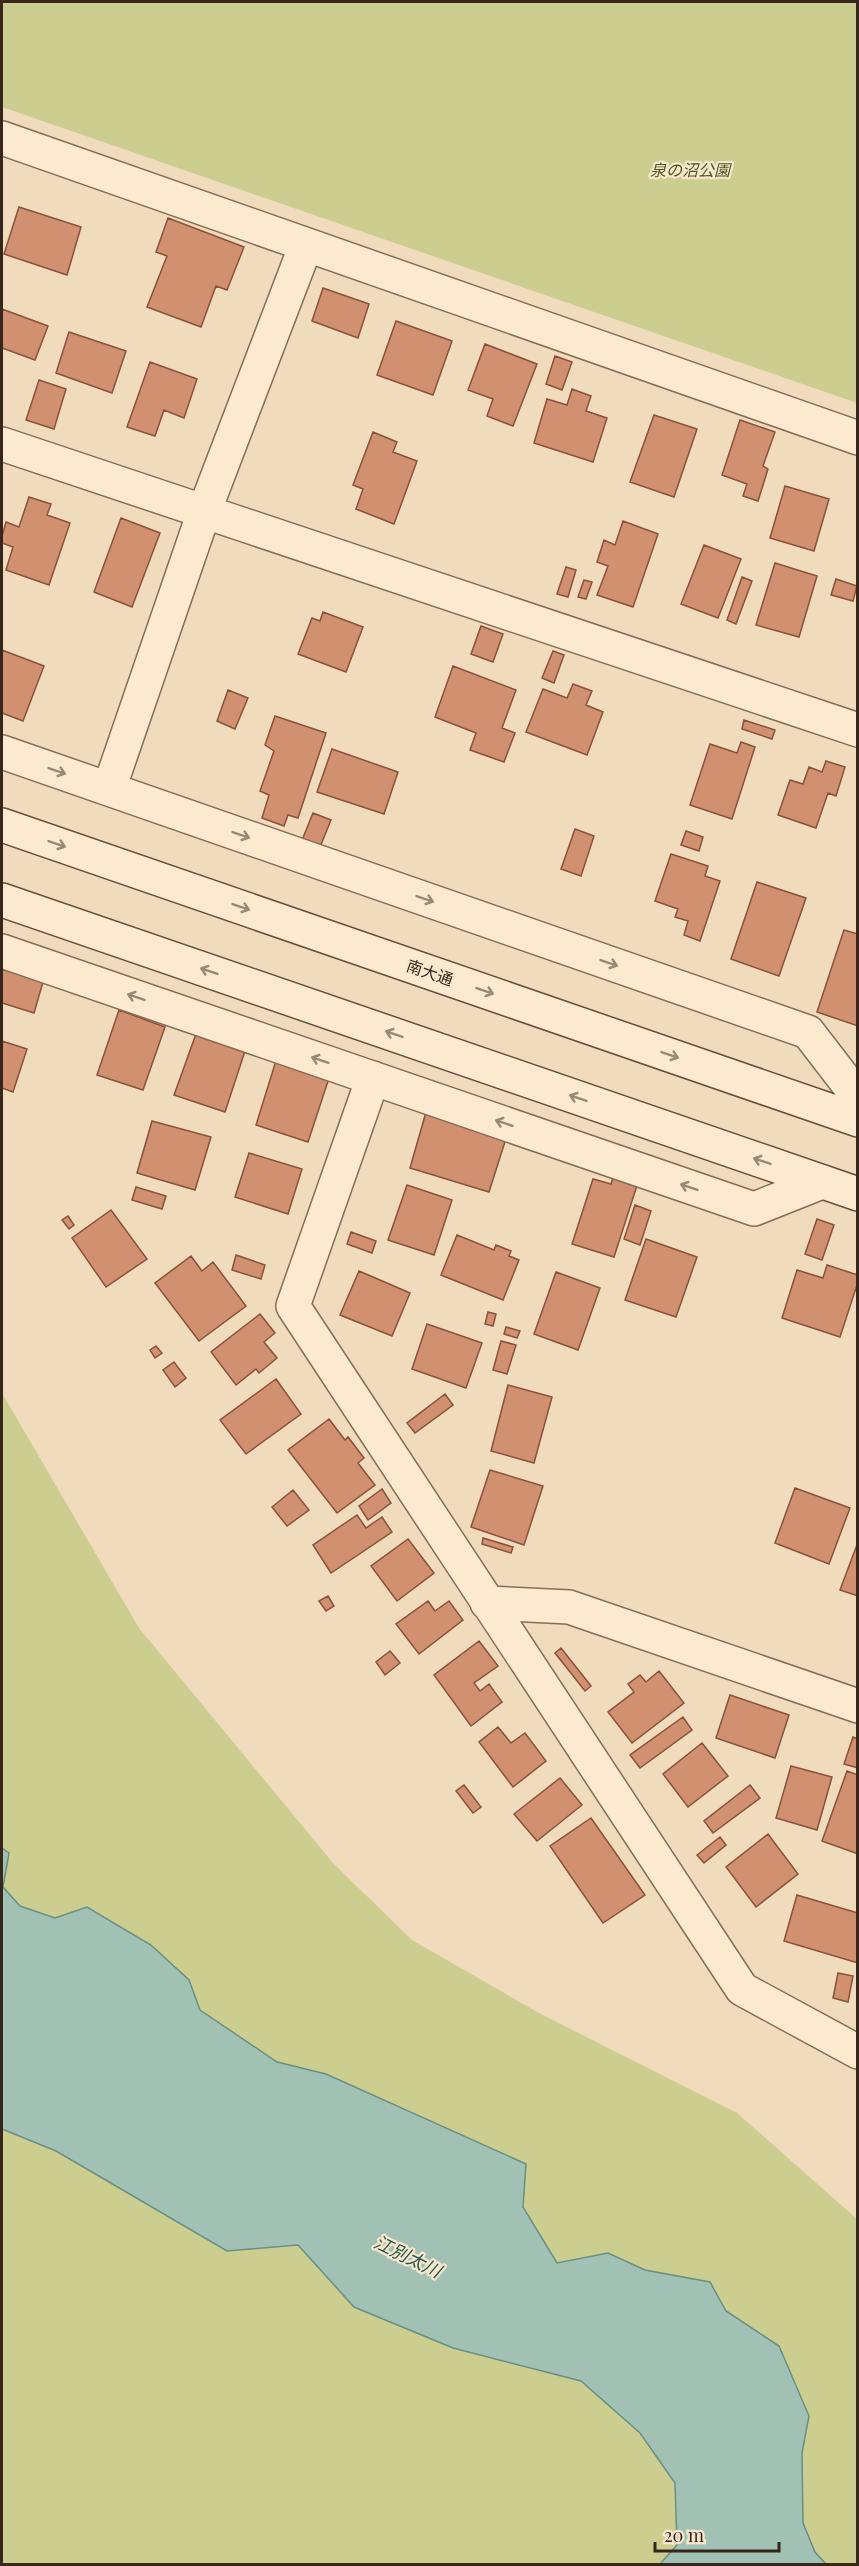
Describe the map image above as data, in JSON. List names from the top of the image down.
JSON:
{
  "streets": {
    "street": ["南大通"]
  },
  "water": ["江別太川"],
  "parks": ["泉の沼公園"],
  "scale_bar": "20 m"
}
